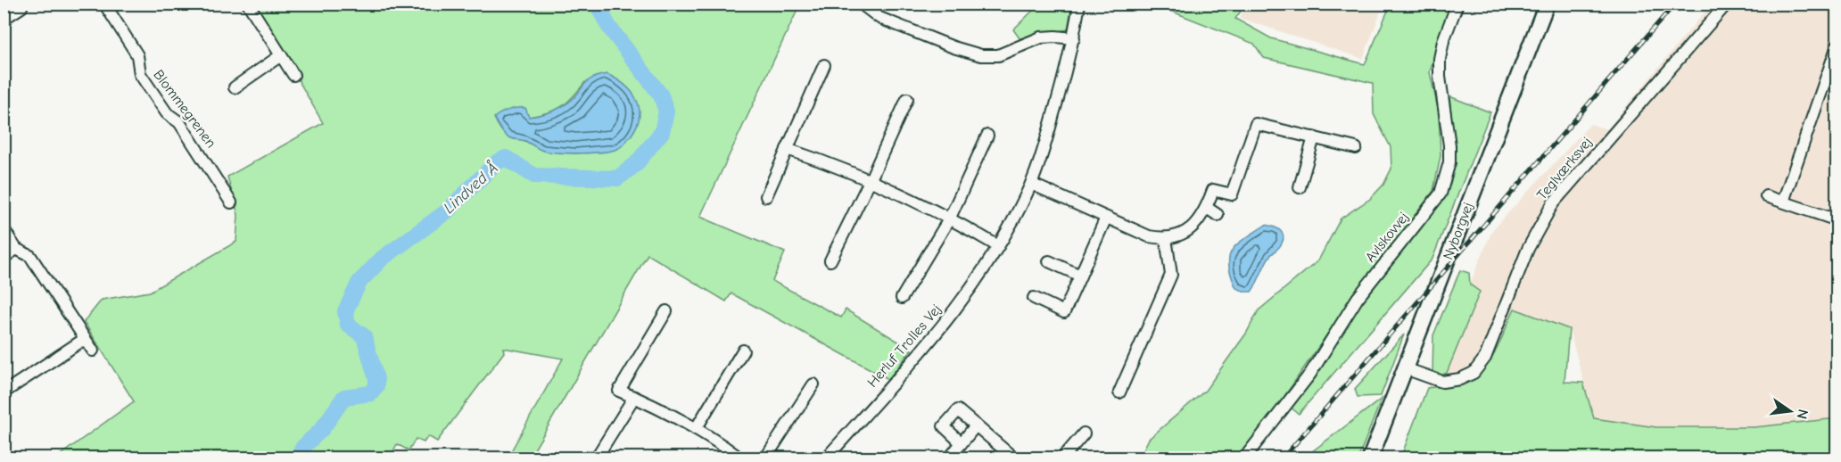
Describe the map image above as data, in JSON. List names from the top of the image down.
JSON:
{
  "streets": {
    "main road": ["Nyborgvej"],
    "street": [
      "Blommegrenen",
      "Teglværksvej",
      "Avlskovvej",
      "Herluf Trolles Vej"
    ]
  },
  "crossings": [
    ["Teglværksvej", "Nyborgvej"]
  ],
  "water": ["Lindved Å"],
  "north": "right"
}
